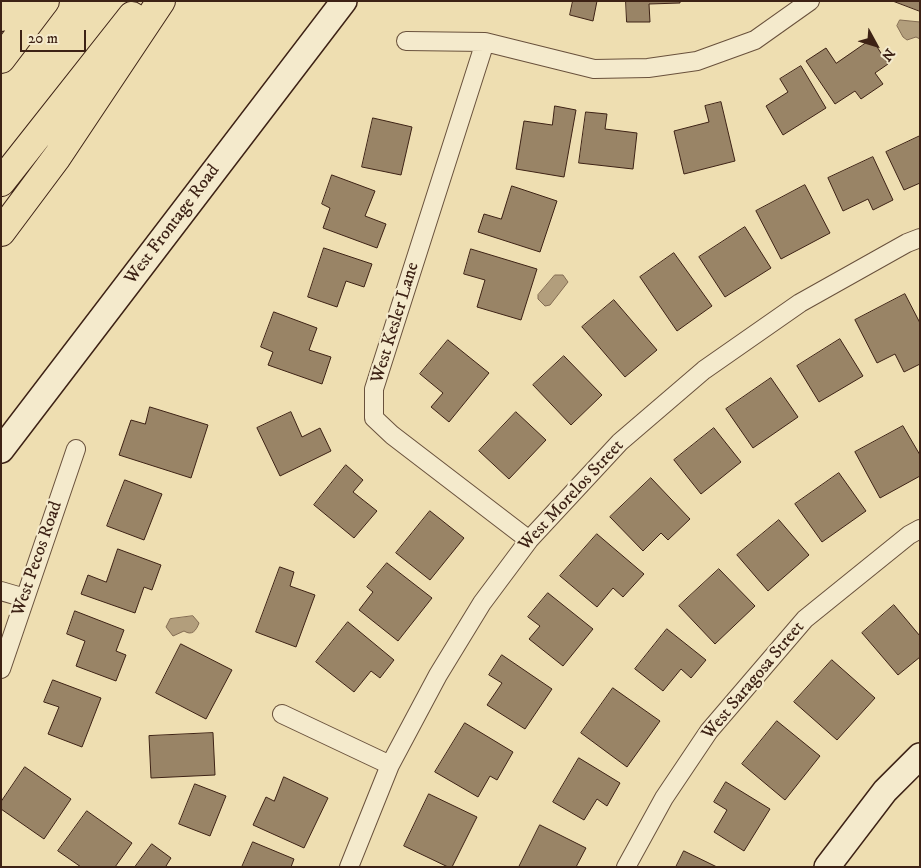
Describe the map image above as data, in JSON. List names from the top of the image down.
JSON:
{
  "streets": {
    "street": [
      "West Frontage Road",
      "West Kesler Lane",
      "West Morelos Street",
      "West Pecos Road",
      "West Saragosa Street"
    ]
  },
  "crossings": [
    ["West Kesler Lane", "West Morelos Street"]
  ],
  "scale_bar": "20 m",
  "north": "bottom right"
}
